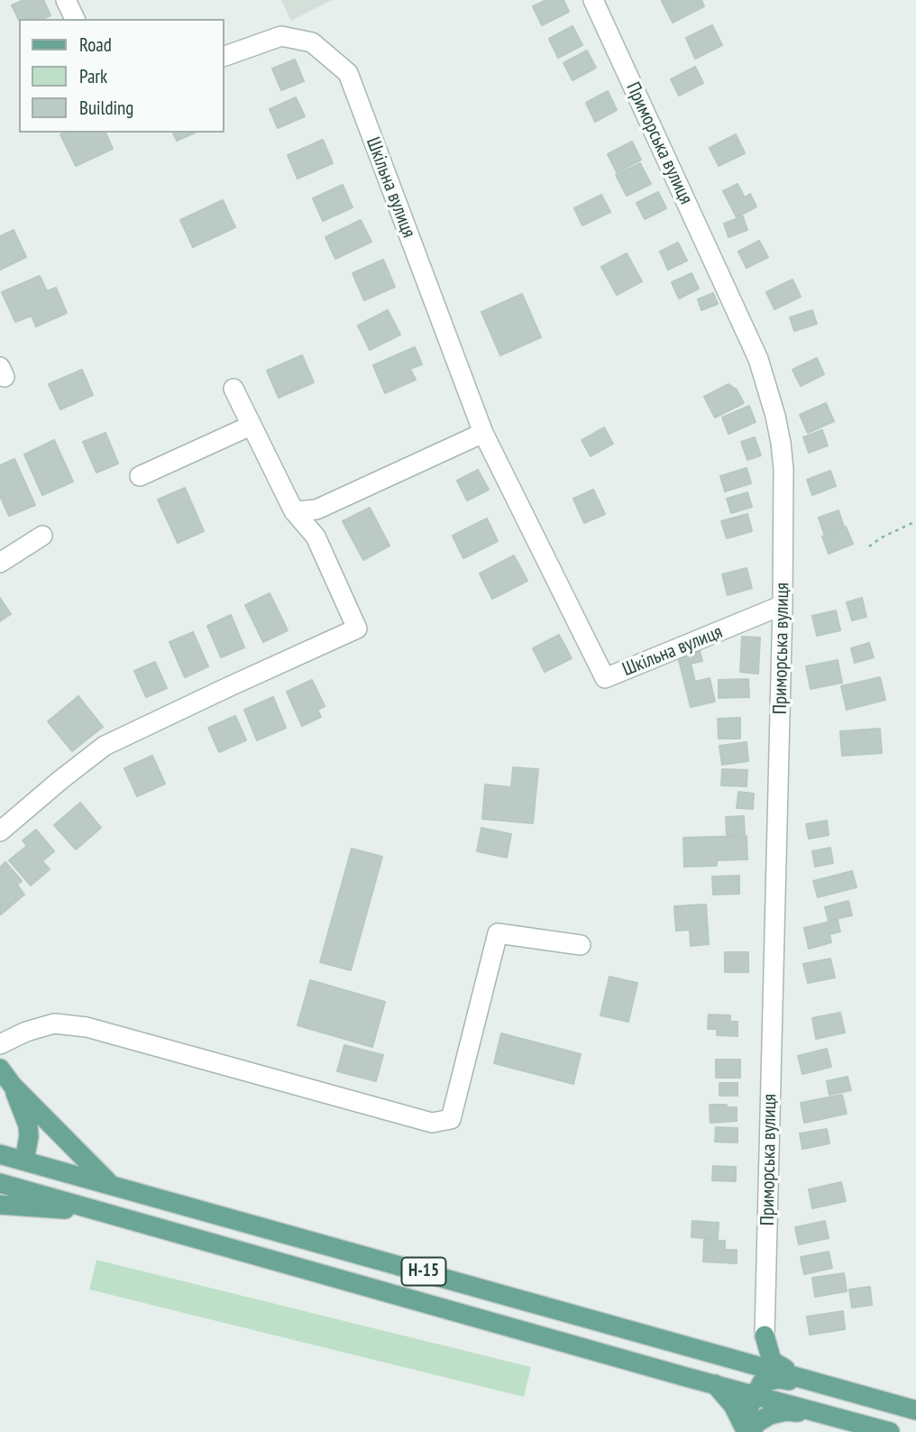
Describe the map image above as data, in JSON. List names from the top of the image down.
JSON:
{
  "streets": {
    "main road": ["Н-15"],
    "street": ["Приморська вулиця", "Шкільна вулиця"]
  },
  "crossings": [
    ["Приморська вулиця", "Шкільна вулиця"]
  ],
  "legend": ["Road", "Park", "Building"]
}
